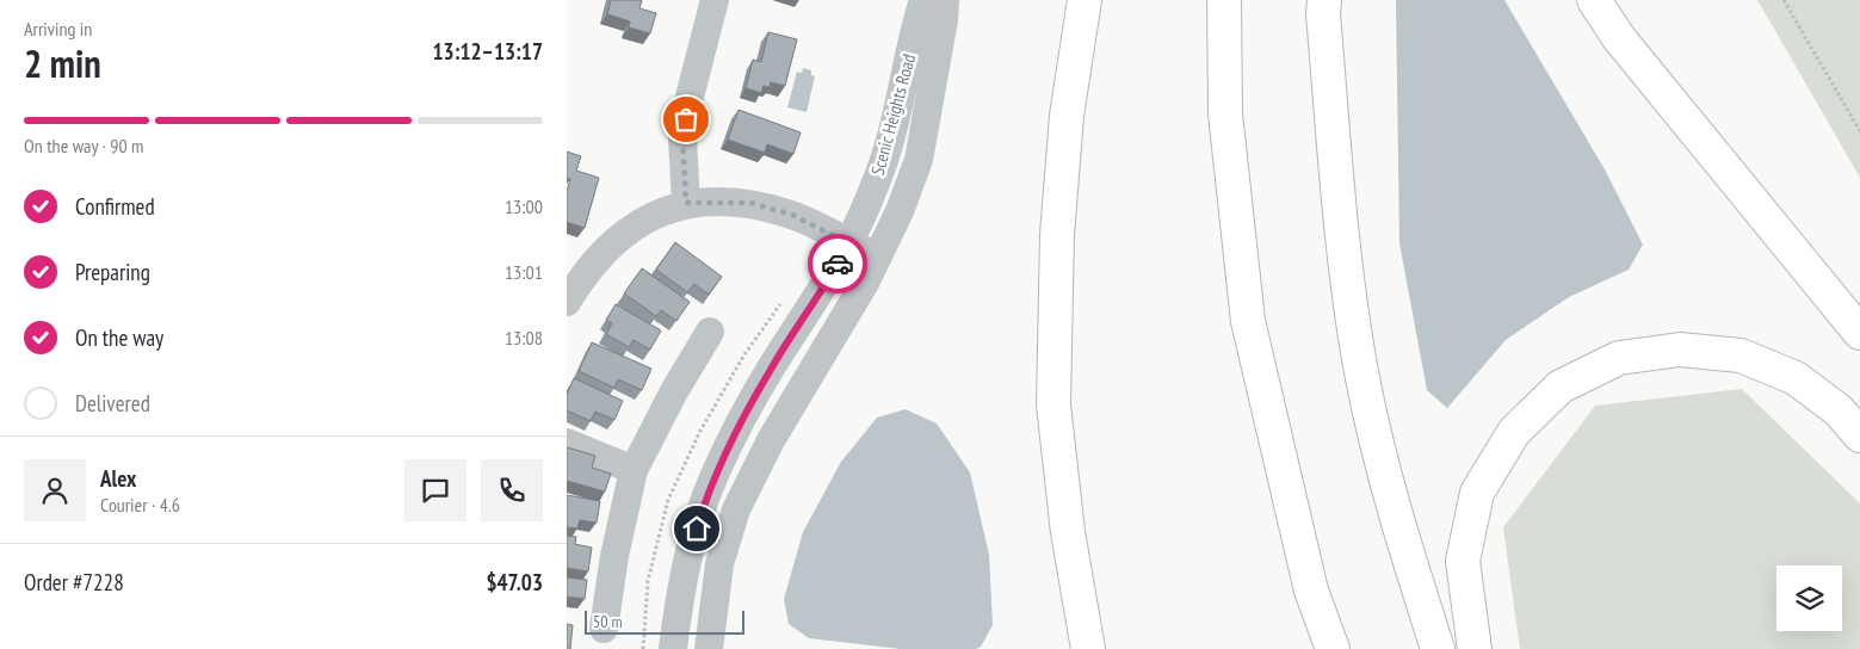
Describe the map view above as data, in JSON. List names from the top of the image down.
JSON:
{
  "streets": {
    "street": ["Scenic Heights Road"]
  },
  "scale_bar": "50 m",
  "page": {
    "heading": ["2 min", "Arriving in", "13:12–13:17"],
    "panel": [
      "Alex",
      "Courier · 4.6",
      "Order #7228",
      "$47.03"
    ],
    "bar": "On the way · 90 m",
    "list": [
      ["Confirmed", "13:00"],
      ["Preparing", "13:01"],
      ["On the way", "13:08"],
      "Delivered"
    ],
    "scale": "50 m"
  }
}
